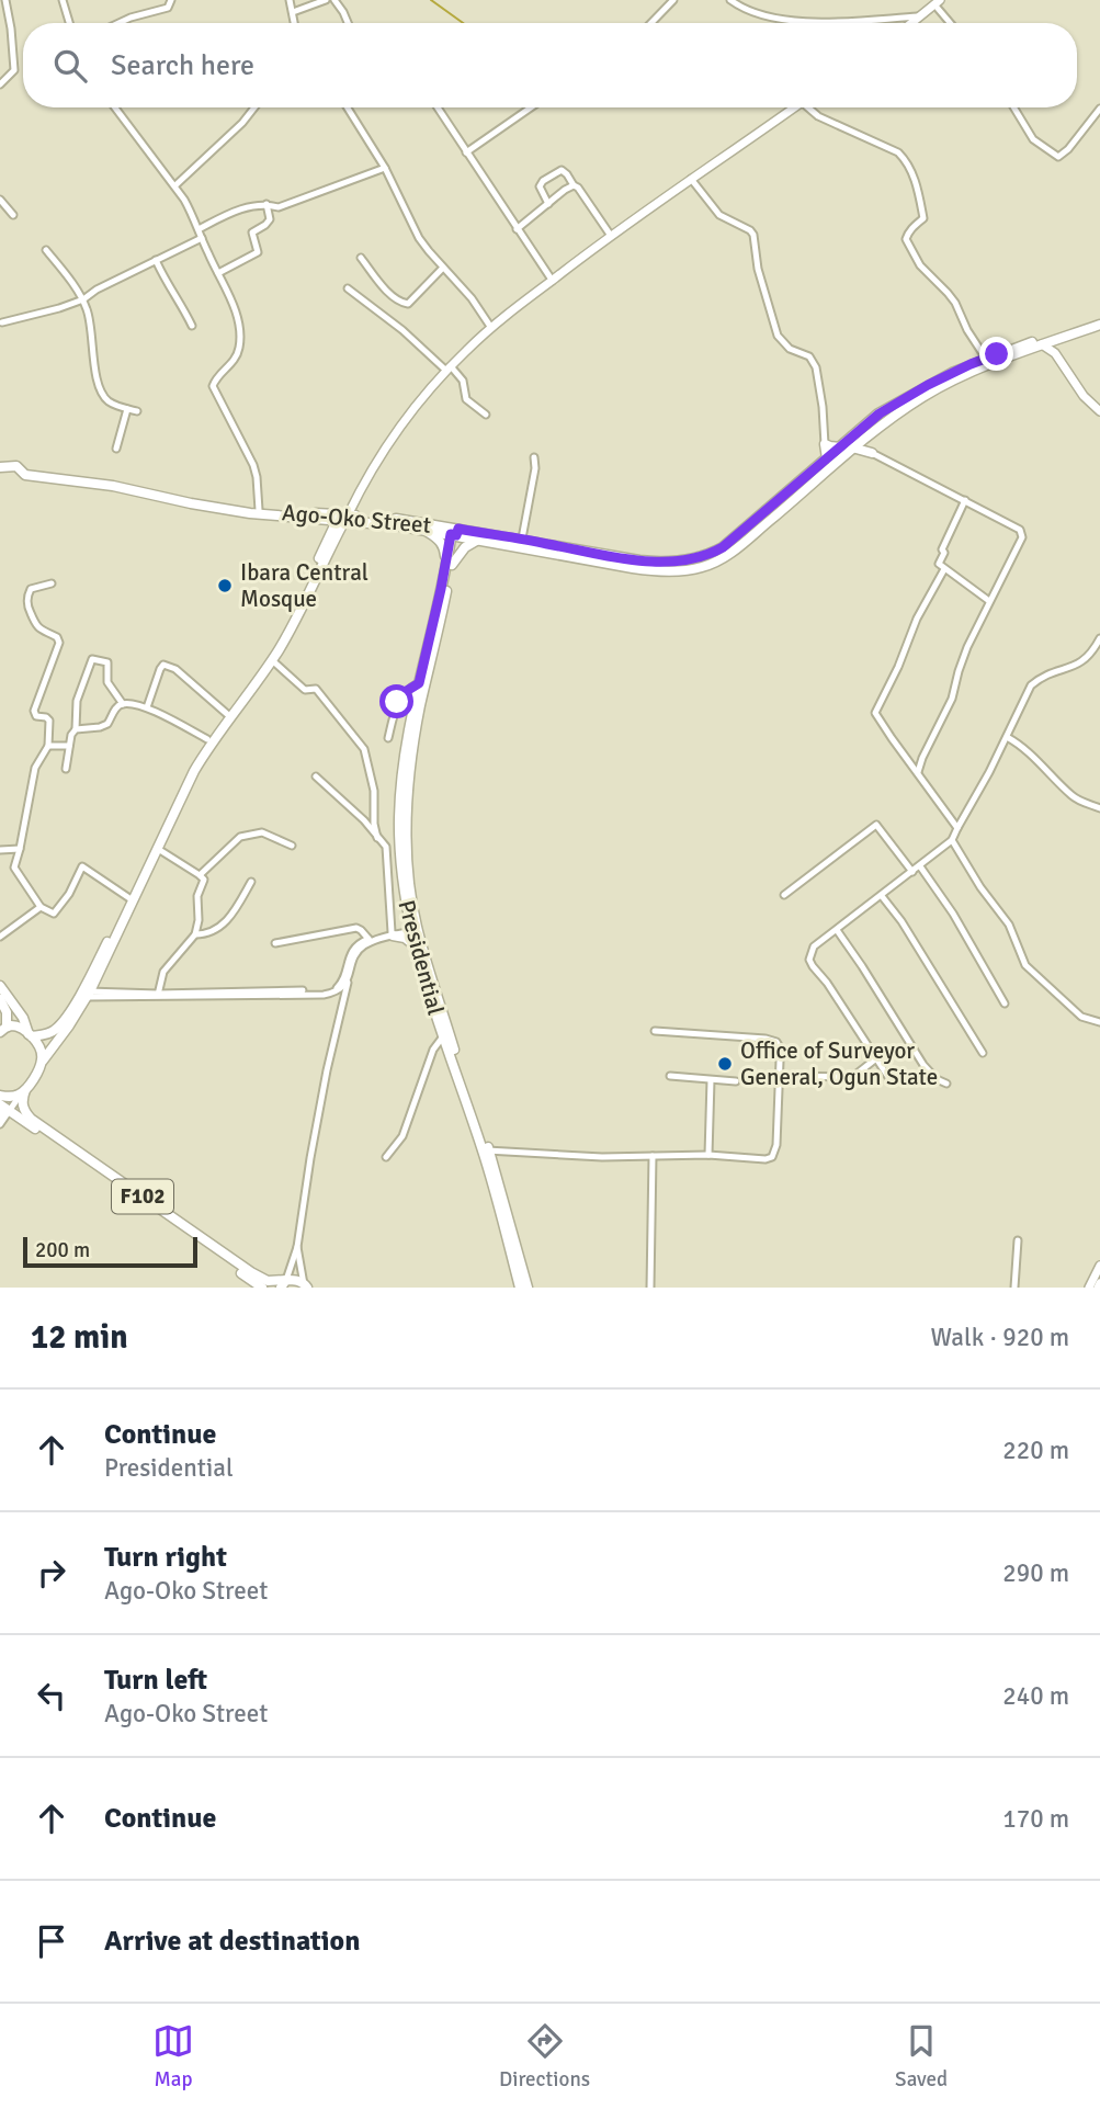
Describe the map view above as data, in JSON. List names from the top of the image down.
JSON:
{
  "streets": {
    "main road": ["Ago-Oko Street", "Presidential", "F102"]
  },
  "crossings": [
    ["Ago-Oko Street", "Presidential"]
  ],
  "places": ["Ibara Central Mosque", "Office of Surveyor General, Ogun State"],
  "scale_bar": "200 m",
  "page": {
    "search": "Search here",
    "scale": "200 m",
    "heading": ["12 min", "Walk · 920 m"],
    "list": [
      ["Continue", "Presidential", "220 m"],
      ["Turn right", "Ago-Oko Street", "290 m"],
      ["Turn left", "Ago-Oko Street", "240 m"],
      ["Continue", "170 m"],
      "Arrive at destination"
    ],
    "nav": ["Map", "Directions", "Saved"]
  }
}
